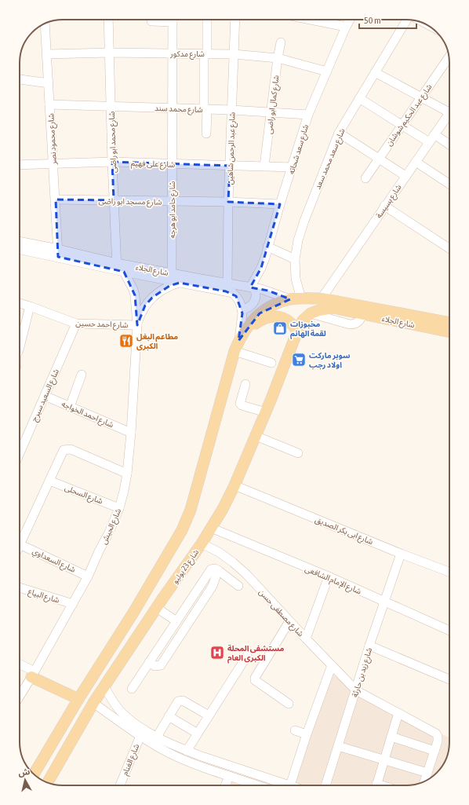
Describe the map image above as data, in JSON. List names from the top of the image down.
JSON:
{
  "streets": {
    "main road": ["شارع الجلاء", "شارع 23 يوليو"],
    "street": [
      "شارع مدكور",
      "شارع كمال ابو راضى",
      "شارع محمد سند",
      "شارع عبد الحكيم شوشان",
      "شارع محمود نصر",
      "شارع محمد ابو راضى",
      "شارع عبد الرحمن شاهين",
      "شارع سعد شحاته",
      "شارع سعد محمد سعد",
      "شارع على فهيم",
      "شارع مسجد ابو راضى",
      "شارع بسيسة",
      "شارع حامد ابو هرجه",
      "شارع احمد حسين",
      "شارع السعيد سيرج",
      "شارع احمد الخواجه",
      "شارع السحلى",
      "شارع الجيش",
      "شارع ابى بكر الصديق",
      "شارع السعداوي",
      "شارع الإمام الشافعى",
      "شارع البياع",
      "شارع مصطفى حسن",
      "شارع زيد بن حارثة",
      "شارع الغنام"
    ]
  },
  "crossings": [
    ["شارع مدكور", "شارع كمال ابو راضى"],
    ["شارع مدكور", "شارع محمود نصر"],
    ["شارع مدكور", "شارع محمد ابو راضى"],
    ["شارع مدكور", "شارع عبد الرحمن شاهين"],
    ["شارع مدكور", "شارع سعد شحاته"],
    ["شارع مدكور", "شارع حامد ابو هرجه"],
    ["شارع كمال ابو راضى", "شارع محمد سند"],
    ["شارع كمال ابو راضى", "شارع على فهيم"],
    ["شارع محمد سند", "شارع محمود نصر"],
    ["شارع محمد سند", "شارع محمد ابو راضى"],
    ["شارع محمد سند", "شارع عبد الرحمن شاهين"],
    ["شارع محمد سند", "شارع سعد شحاته"],
    ["شارع محمد سند", "شارع حامد ابو هرجه"],
    ["شارع محمود نصر", "شارع على فهيم"],
    ["شارع محمود نصر", "شارع مسجد ابو راضى"],
    ["شارع محمود نصر", "شارع الجلاء"],
    ["شارع محمد ابو راضى", "شارع على فهيم"],
    ["شارع محمد ابو راضى", "شارع مسجد ابو راضى"],
    ["شارع محمد ابو راضى", "شارع الجلاء"],
    ["شارع محمد ابو راضى", "شارع الجيش"],
    ["شارع عبد الرحمن شاهين", "شارع على فهيم"],
    ["شارع عبد الرحمن شاهين", "شارع مسجد ابو راضى"],
    ["شارع عبد الرحمن شاهين", "شارع الجلاء"],
    ["شارع سعد شحاته", "شارع على فهيم"],
    ["شارع سعد شحاته", "شارع مسجد ابو راضى"],
    ["شارع سعد شحاته", "شارع الجلاء"],
    ["شارع سعد محمد سعد", "شارع الجلاء"],
    ["شارع على فهيم", "شارع حامد ابو هرجه"],
    ["شارع مسجد ابو راضى", "شارع حامد ابو هرجه"],
    ["شارع بسيسة", "شارع الجلاء"],
    ["شارع حامد ابو هرجه", "شارع الجلاء"],
    ["شارع الجلاء", "شارع الجيش"],
    ["شارع الجلاء", "شارع 23 يوليو"],
    ["شارع احمد حسين", "شارع السعيد سيرج"],
    ["شارع احمد حسين", "شارع الجيش"],
    ["شارع السعيد سيرج", "شارع احمد الخواجه"],
    ["شارع احمد الخواجه", "شارع الجيش"],
    ["شارع السحلى", "شارع الجيش"],
    ["شارع الجيش", "شارع السعداوي"],
    ["شارع الجيش", "شارع البياع"],
    ["شارع ابى بكر الصديق", "شارع 23 يوليو"],
    ["شارع ابى بكر الصديق", "شارع زيد بن حارثة"],
    ["شارع 23 يوليو", "شارع الإمام الشافعى"],
    ["شارع 23 يوليو", "شارع مصطفى حسن"],
    ["شارع الإمام الشافعى", "شارع زيد بن حارثة"],
    ["شارع مصطفى حسن", "شارع زيد بن حارثة"]
  ],
  "places": {
    "shop": ["مخبوزات لقمة الهانم"],
    "restaurant": ["مطاعم البغل الكبرى"],
    "supermarket": ["سوبر ماركت اولاد رجب"],
    "hospital": ["مستشفى المحلة الكبرى العام"]
  },
  "scale_bar": "50 m",
  "north": "top"
}
